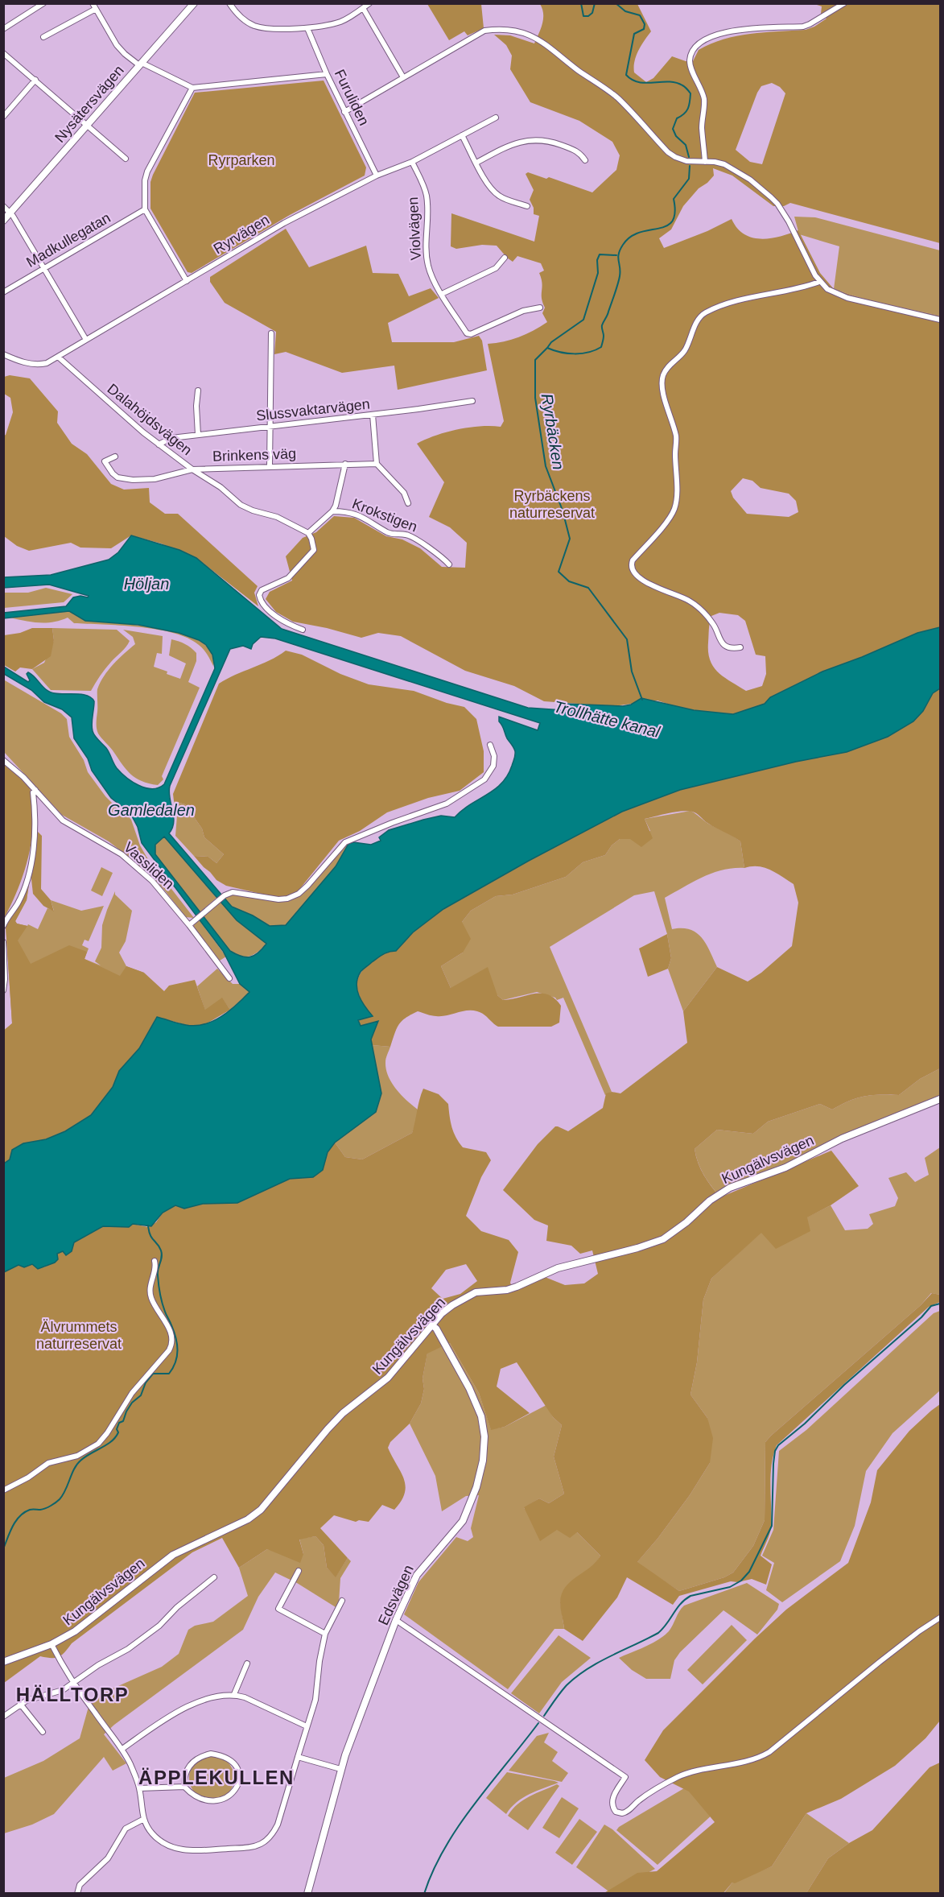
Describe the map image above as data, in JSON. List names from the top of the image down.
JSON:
{
  "streets": {
    "street": [
      "Furuliden",
      "Nysätersvägen",
      "Violvägen",
      "Ryrvägen",
      "Madkullegatan",
      "Slussvaktarvägen",
      "Dalahöjdsvägen",
      "Brinkens väg",
      "Krokstigen",
      "Vassliden",
      "Kungälvsvägen",
      "Edsvägen"
    ]
  },
  "crossings": [
    ["Furuliden", "Ryrvägen"],
    ["Violvägen", "Ryrvägen"],
    ["Ryrvägen", "Dalahöjdsvägen"],
    ["Slussvaktarvägen", "Dalahöjdsvägen"],
    ["Dalahöjdsvägen", "Brinkens väg"],
    ["Dalahöjdsvägen", "Krokstigen"],
    ["Brinkens väg", "Krokstigen"],
    ["Kungälvsvägen", "Edsvägen"]
  ],
  "districts": ["HÄLLTORP", "ÄPPLEKULLEN"],
  "water": [
    "Ryrbäcken",
    "Höljan",
    "Trollhätte kanal",
    "Gamledalen"
  ],
  "parks": ["Ryrparken", "Ryrbäckens naturreservat", "Älvrummets naturreservat"]
}
